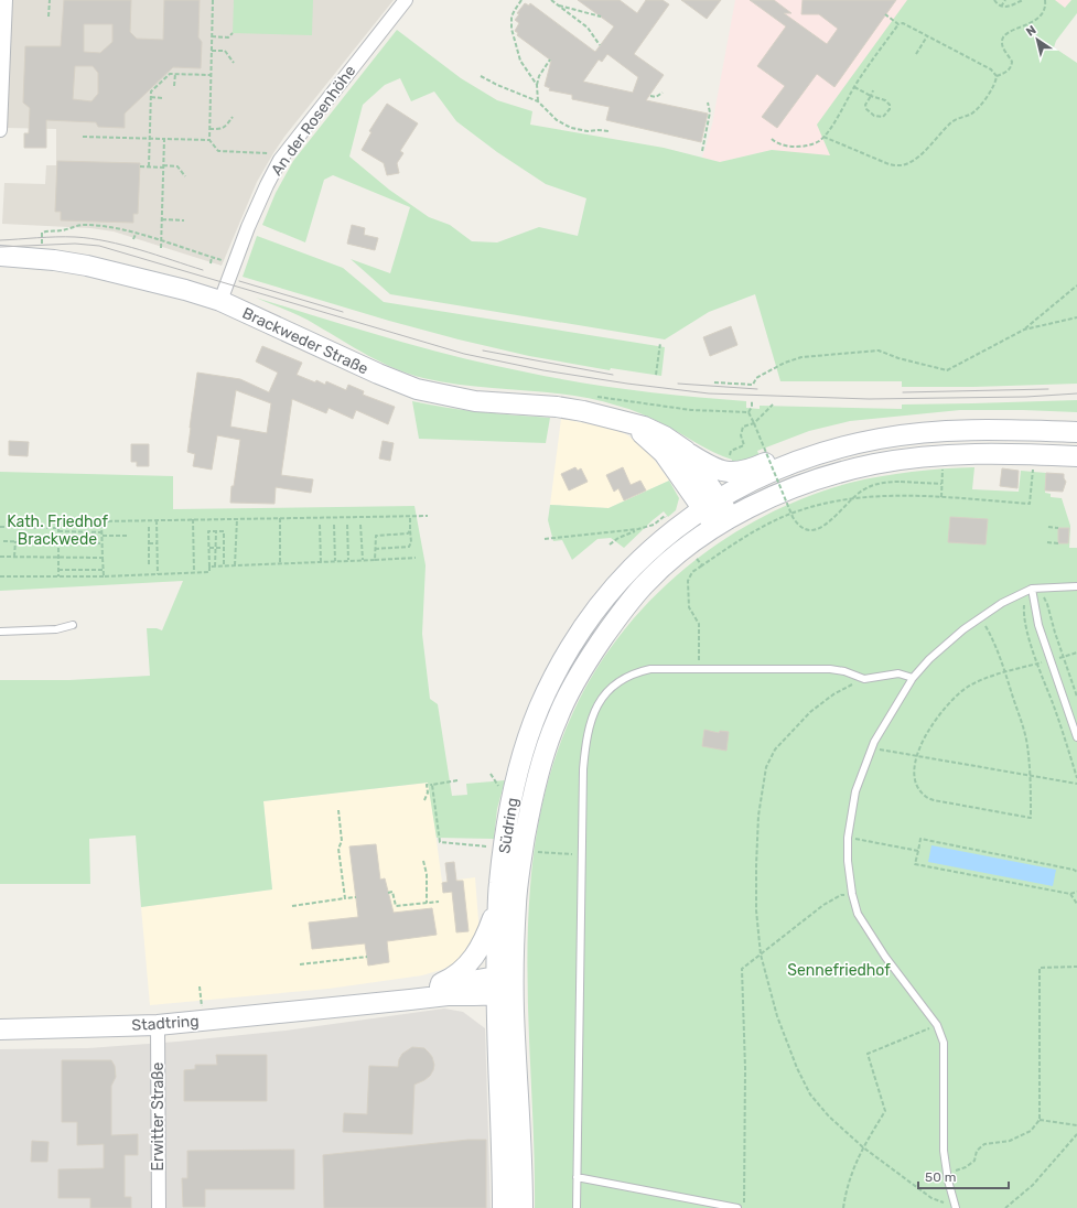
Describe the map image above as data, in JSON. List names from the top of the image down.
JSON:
{
  "streets": {
    "main road": ["Brackweder Straße", "Südring", "Stadtring"],
    "street": ["An der Rosenhöhe", "Erwitter Straße"]
  },
  "crossings": [
    ["An der Rosenhöhe", "Brackweder Straße"],
    ["Brackweder Straße", "Südring"],
    ["Südring", "Stadtring"],
    ["Stadtring", "Erwitter Straße"]
  ],
  "parks": ["Kath. Friedhof Brackwede", "Sennefriedhof"],
  "scale_bar": "50 m",
  "north": "top left"
}
